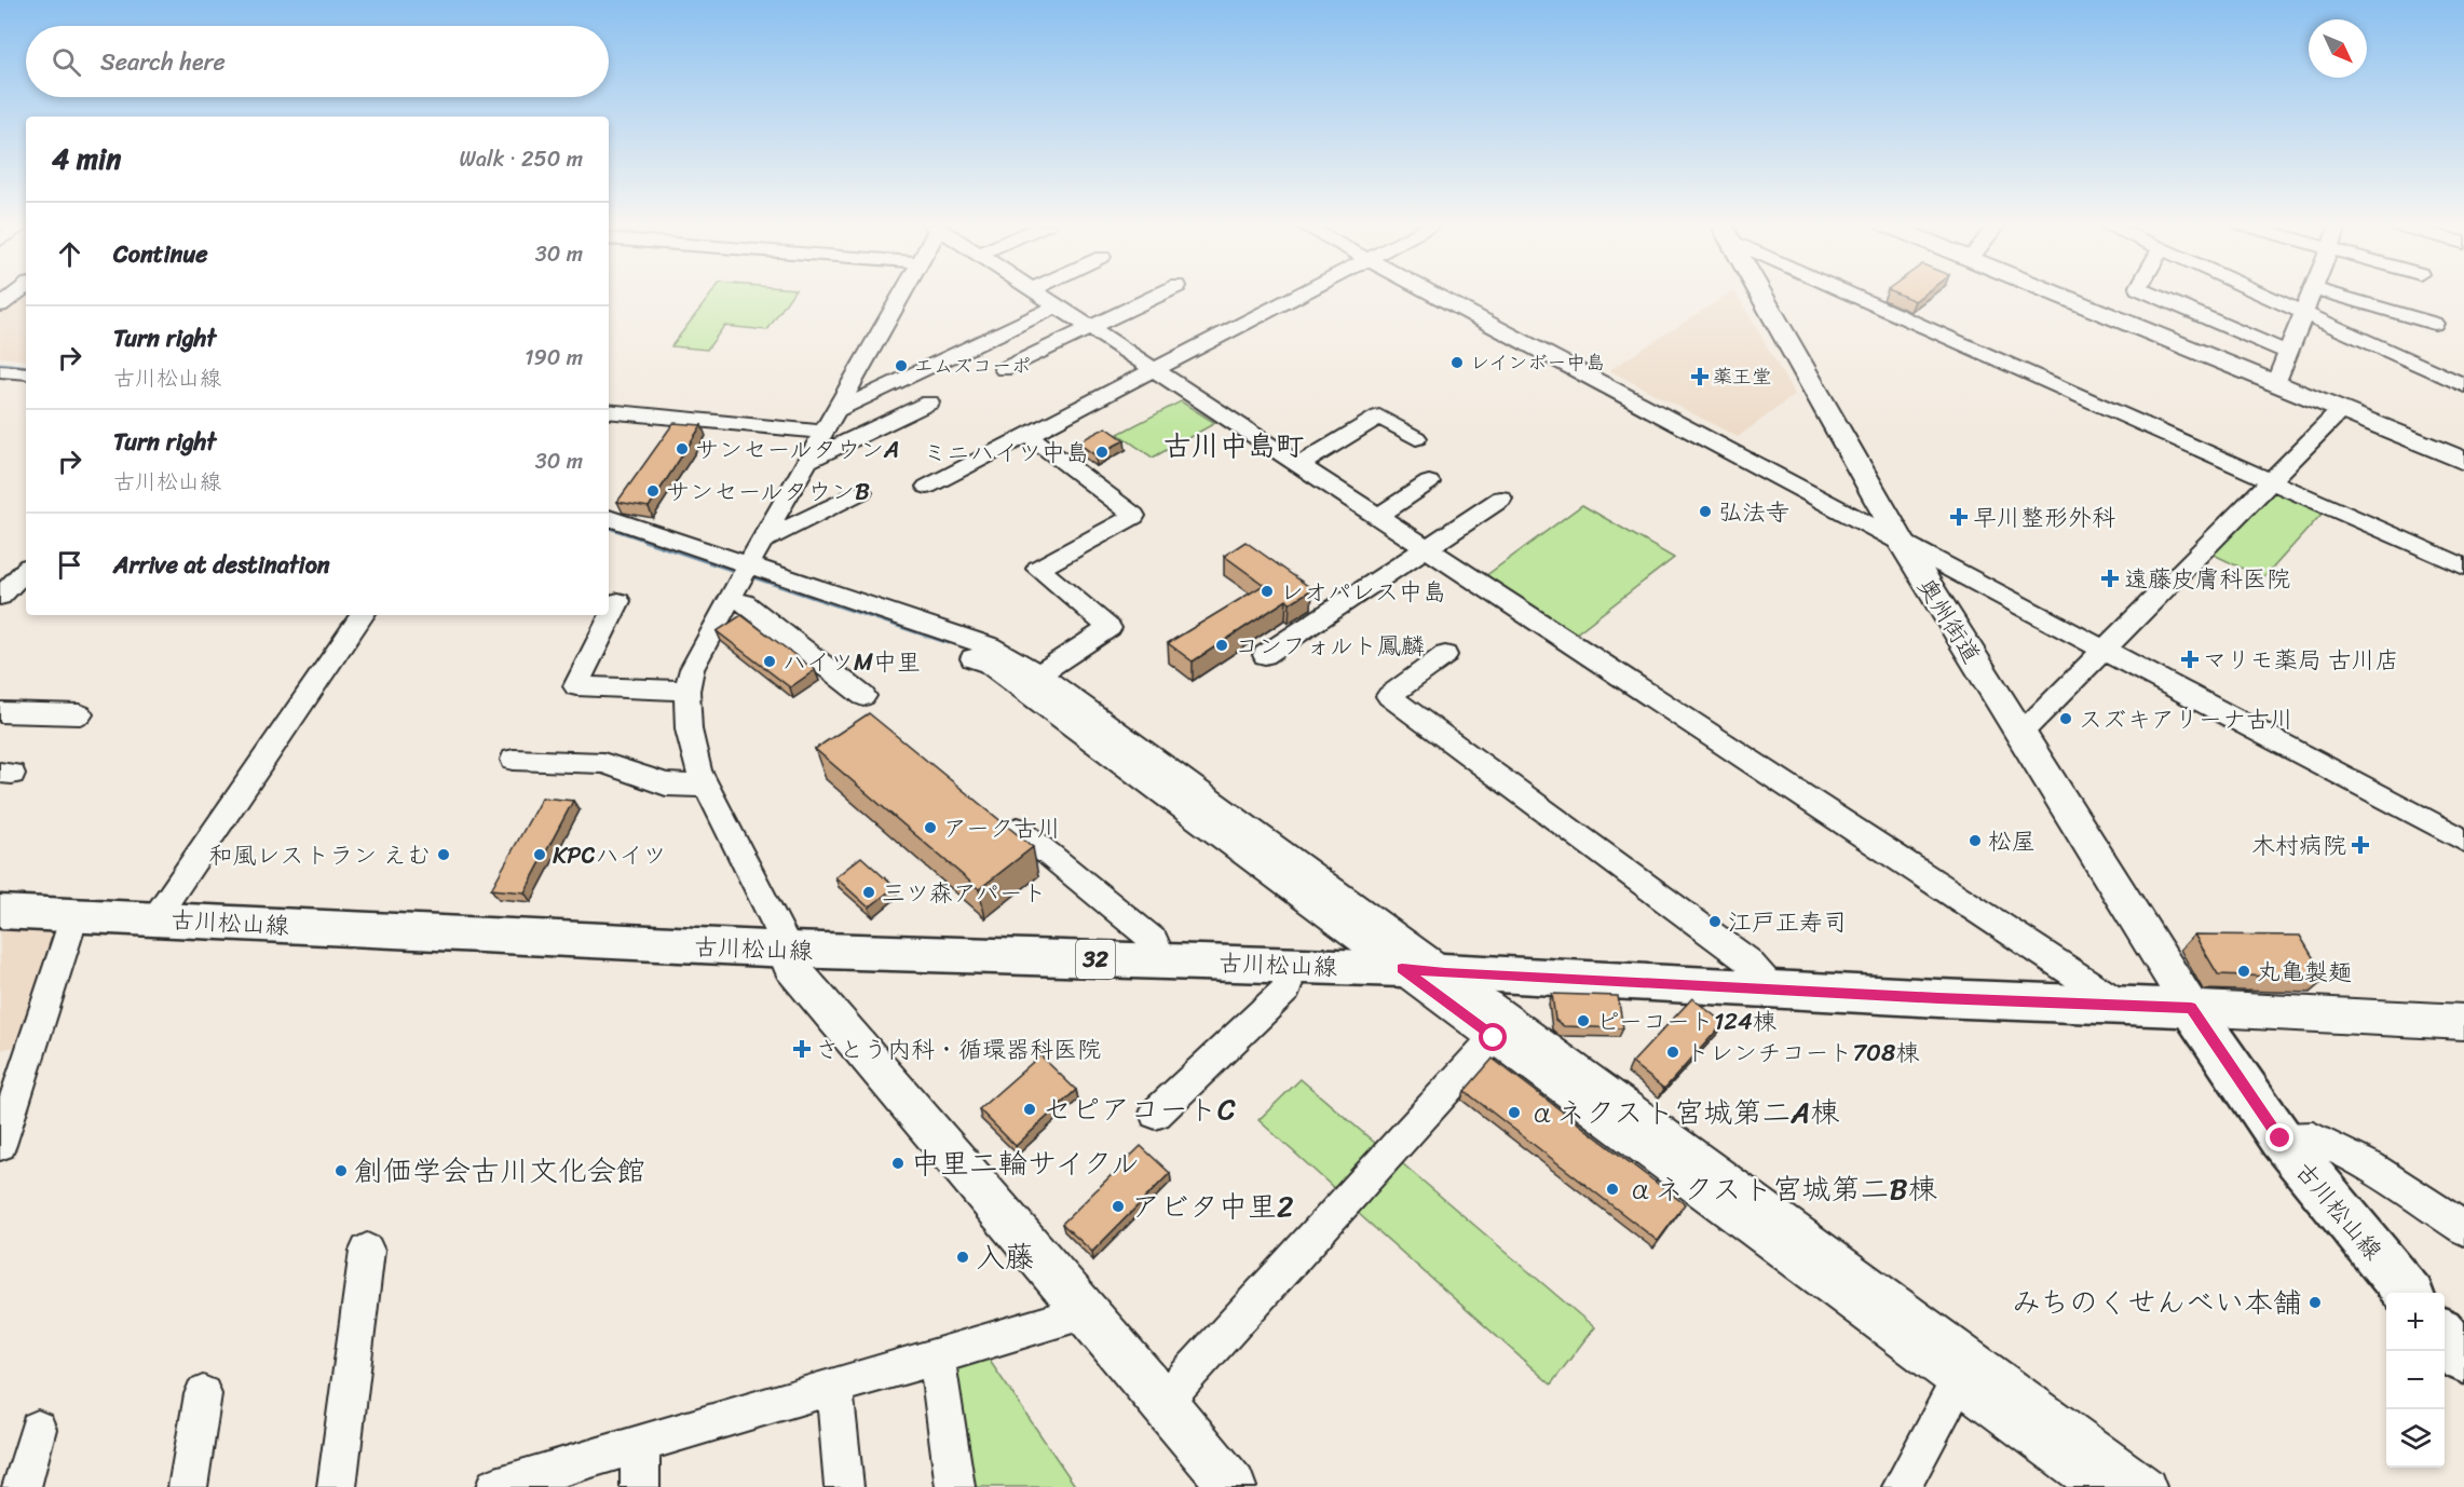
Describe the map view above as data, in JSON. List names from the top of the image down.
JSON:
{
  "streets": {
    "main road": ["古川松山線", "32"],
    "street": ["奥州街道"]
  },
  "crossings": [
    ["奥州街道", "古川松山線"]
  ],
  "districts": ["古川中島町"],
  "places": {
    "other": [
      "レインボー中島",
      "エムズコーポ",
      "サンセールタウンA",
      "ミニハイツ中島",
      "サンセールタウンB",
      "弘法寺",
      "レオパレス中島",
      "コンフォルト鳳麟",
      "ハイツM中里",
      "スズキアリーナ古川",
      "アーク古川",
      "松屋",
      "和風レストラン えむ",
      "KPCハイツ",
      "三ツ森アパート",
      "江戸正寿司",
      "丸亀製麺",
      "ピーコート124棟",
      "トレンチコート708棟",
      "セピアコートC",
      "αネクスト宮城第二A棟",
      "中里二輪サイクル",
      "創価学会古川文化会館",
      "αネクスト宮城第二B棟",
      "アビタ中里2",
      "入藤",
      "みちのくせんべい本舗"
    ],
    "health": [
      "薬王堂",
      "早川整形外科",
      "遠藤皮膚科医院",
      "マリモ薬局 古川店",
      "木村病院",
      "さとう内科・循環器科医院"
    ]
  },
  "north": "bottom right",
  "page": {
    "search": "Search here",
    "heading": ["4 min", "Walk · 250 m"],
    "list": [
      ["Continue", "30 m"],
      ["Turn right", "古川松山線", "190 m"],
      ["Turn right", "古川松山線", "30 m"],
      "Arrive at destination"
    ],
    "map_buttons": ["+", "−"]
  }
}
